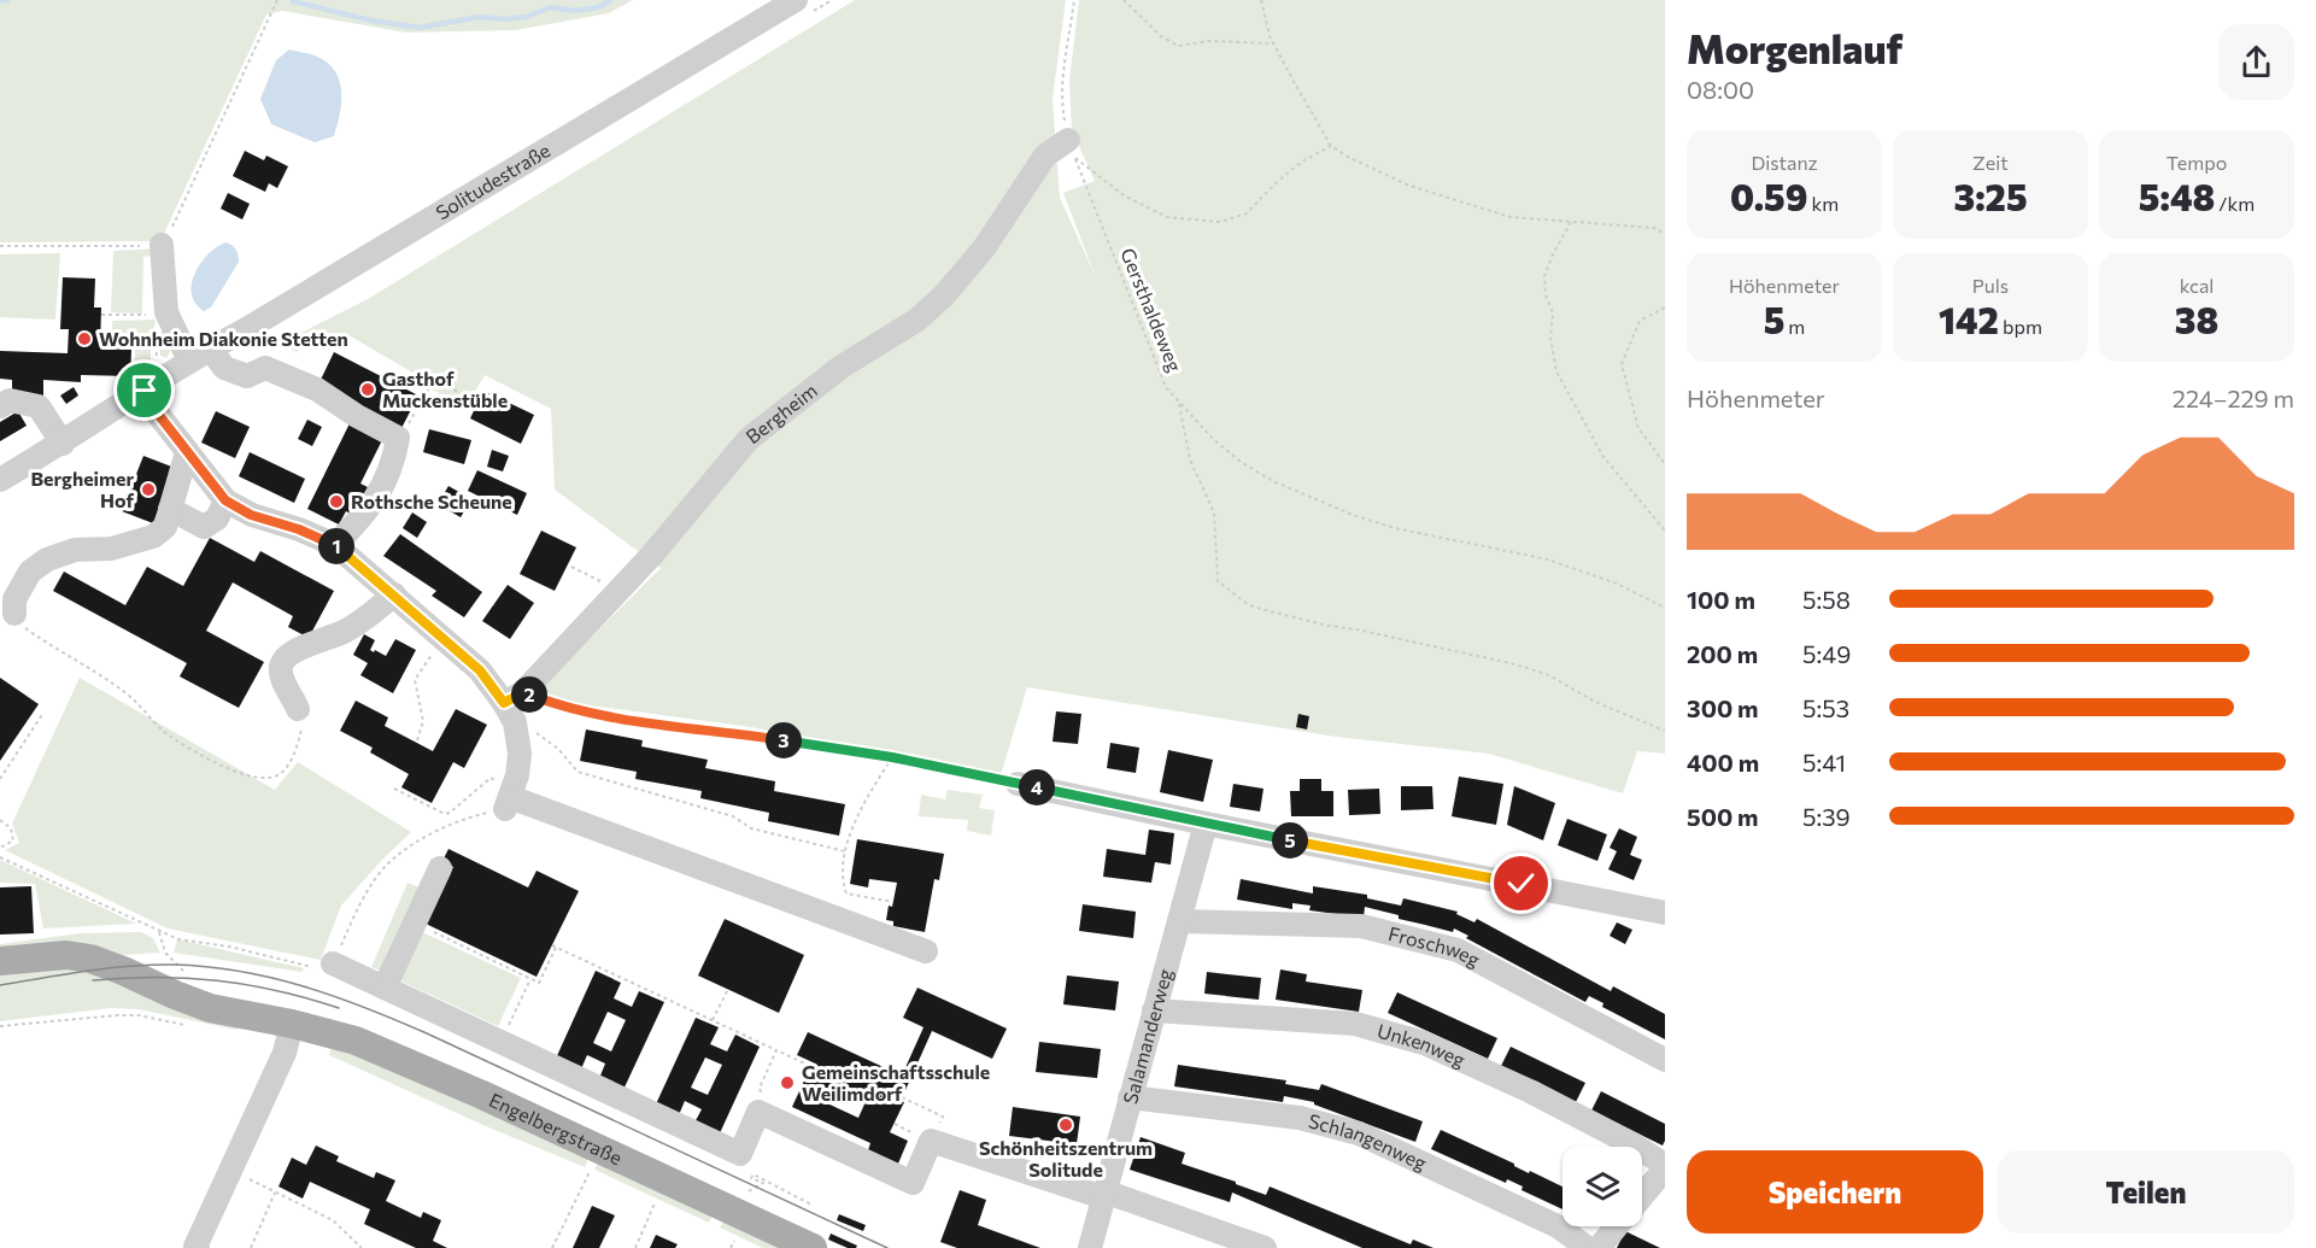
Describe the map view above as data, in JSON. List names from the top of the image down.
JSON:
{
  "streets": {
    "main road": ["Engelbergstraße"],
    "street": [
      "Solitudestraße",
      "Bergheim",
      "Froschweg",
      "Salamanderweg",
      "Unkenweg",
      "Schlangenweg"
    ],
    "path": ["Gersthaldeweg"]
  },
  "crossings": [
    ["Gersthaldeweg", "Bergheim"],
    ["Froschweg", "Salamanderweg"],
    ["Salamanderweg", "Unkenweg"],
    ["Salamanderweg", "Schlangenweg"]
  ],
  "places": [
    "Wohnheim Diakonie Stetten",
    "Gasthof Muckenstüble",
    "Bergheimer Hof",
    "Rothsche Scheune",
    "Gemeinschaftsschule Weilimdorf",
    "Schönheitszentrum Solitude"
  ],
  "page": {
    "heading": ["Morgenlauf", "08:00"],
    "stats": [
      ["Distanz", "0.59 km"],
      ["Zeit", "3:25"],
      ["Tempo", "5:48 /km"],
      ["Höhenmeter", "5 m"],
      ["Puls", "142 bpm"],
      ["kcal", "38"]
    ],
    "chart": ["Höhenmeter", "224–229 m"],
    "pins": [
      "1",
      "2",
      "3",
      "4",
      "5"
    ],
    "list": [
      {
        "name": "100 m",
        "note": "5:58"
      },
      {
        "name": "200 m",
        "note": "5:49"
      },
      {
        "name": "300 m",
        "note": "5:53"
      },
      {
        "name": "400 m",
        "note": "5:41"
      },
      {
        "name": "500 m",
        "note": "5:39"
      }
    ],
    "buttons": ["Speichern", "Teilen"]
  }
}
